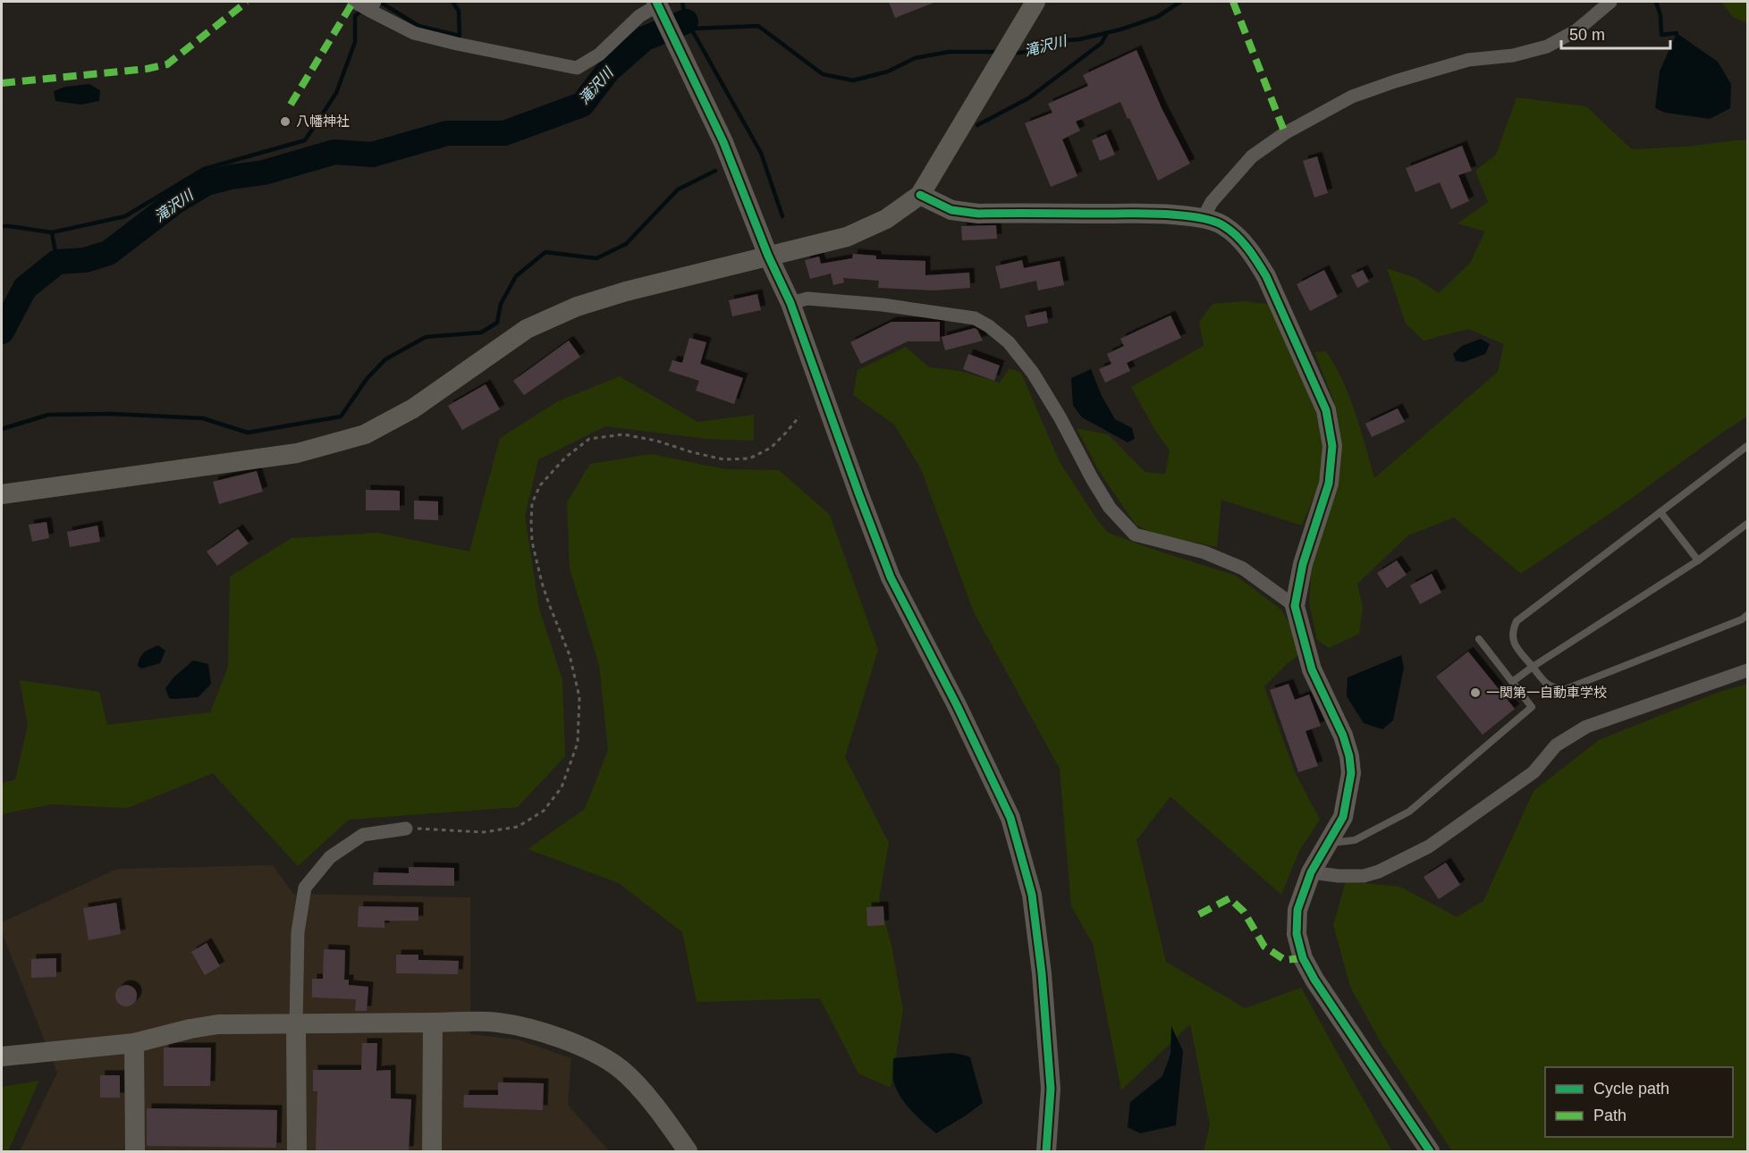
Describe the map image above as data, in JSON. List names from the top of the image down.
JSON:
{
  "water": ["滝沢川"],
  "places": ["八幡神社", "一関第一自動車学校"],
  "legend": ["Cycle path", "Path"],
  "scale_bar": "50 m"
}
